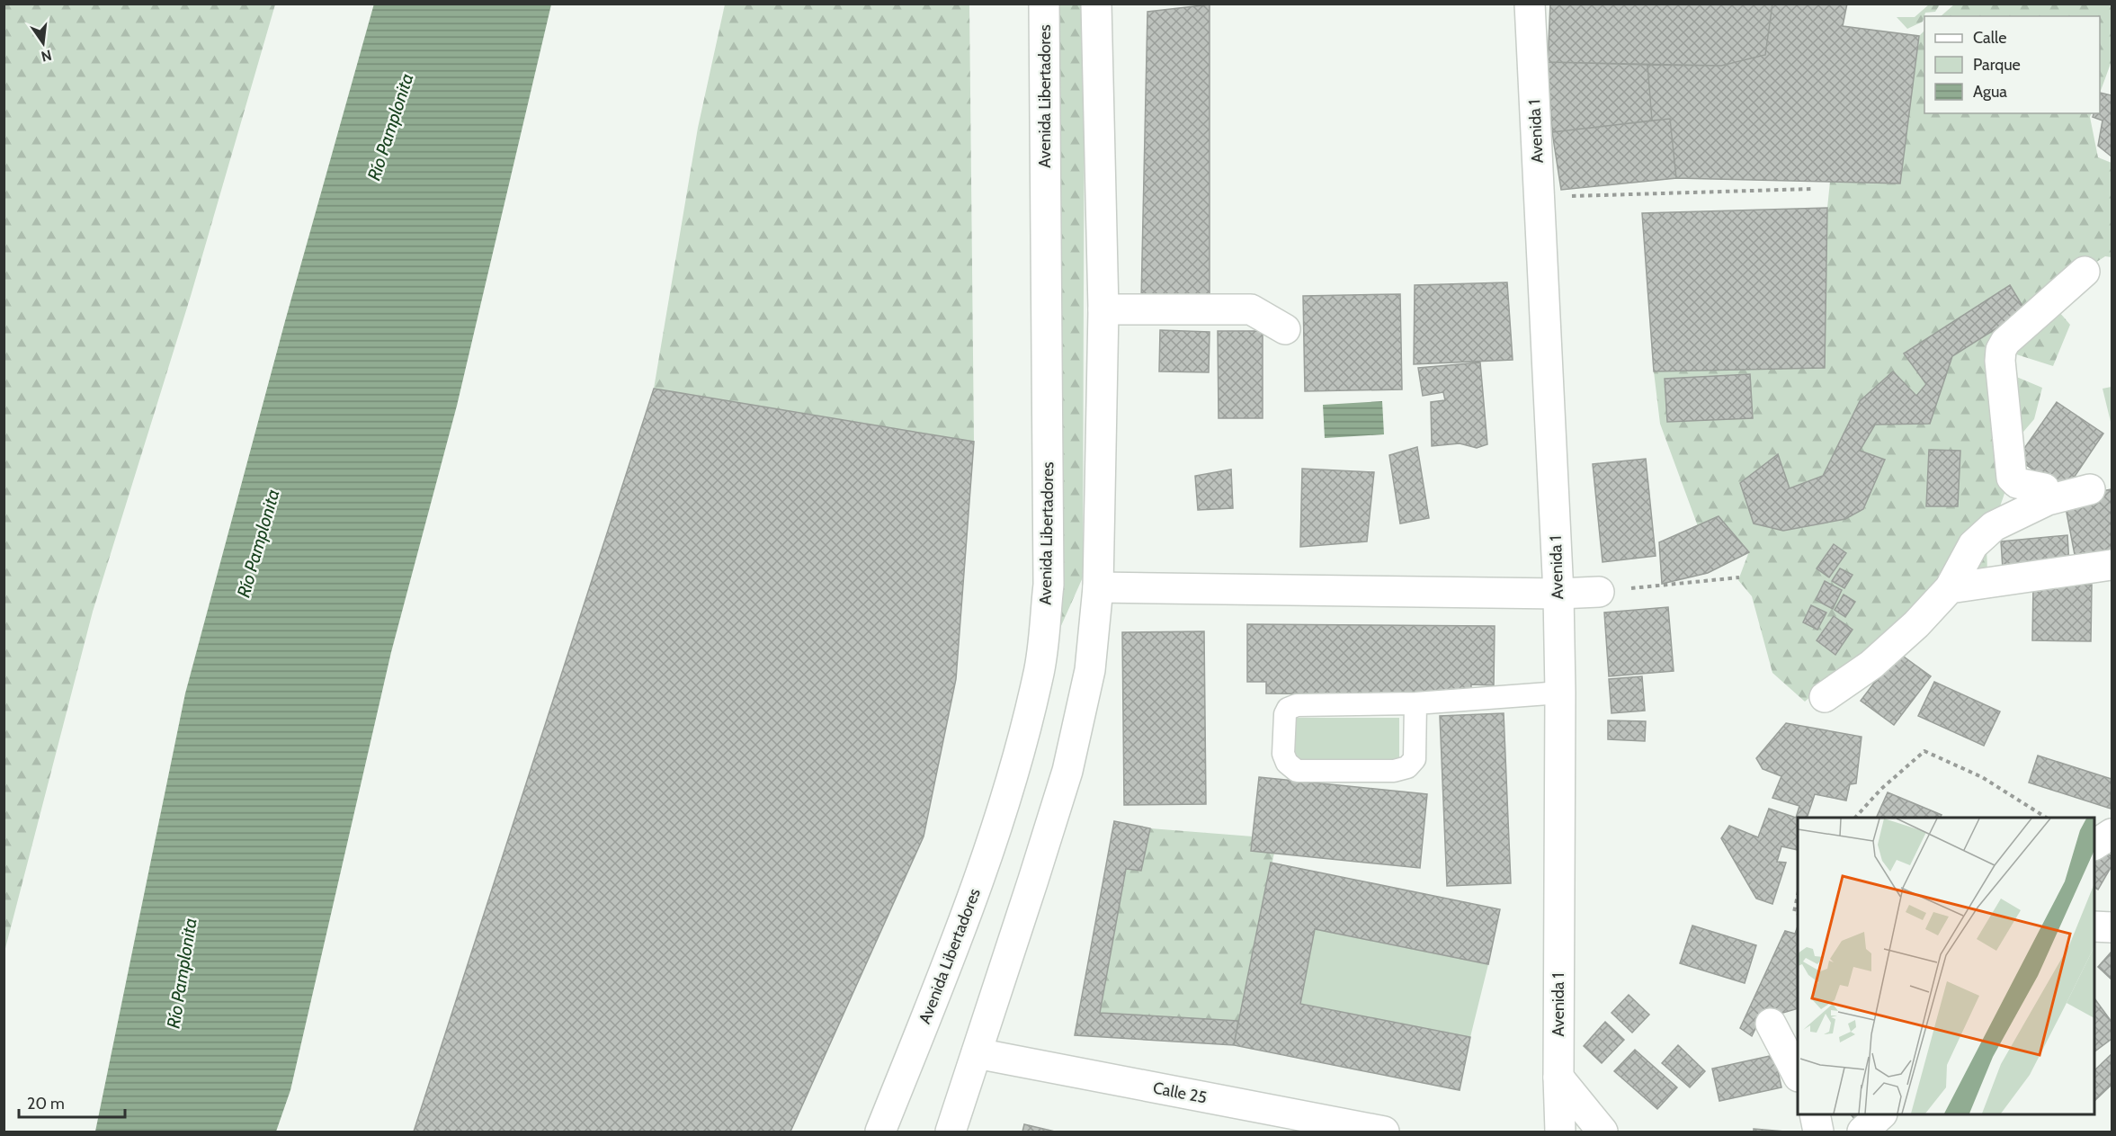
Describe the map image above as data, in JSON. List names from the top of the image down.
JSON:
{
  "streets": {
    "street": ["Avenida Libertadores", "Avenida 1", "Calle 25"]
  },
  "water": ["Río Pamplonita"],
  "legend": ["Calle", "Parque", "Agua"],
  "scale_bar": "20 m",
  "north": "bottom"
}
